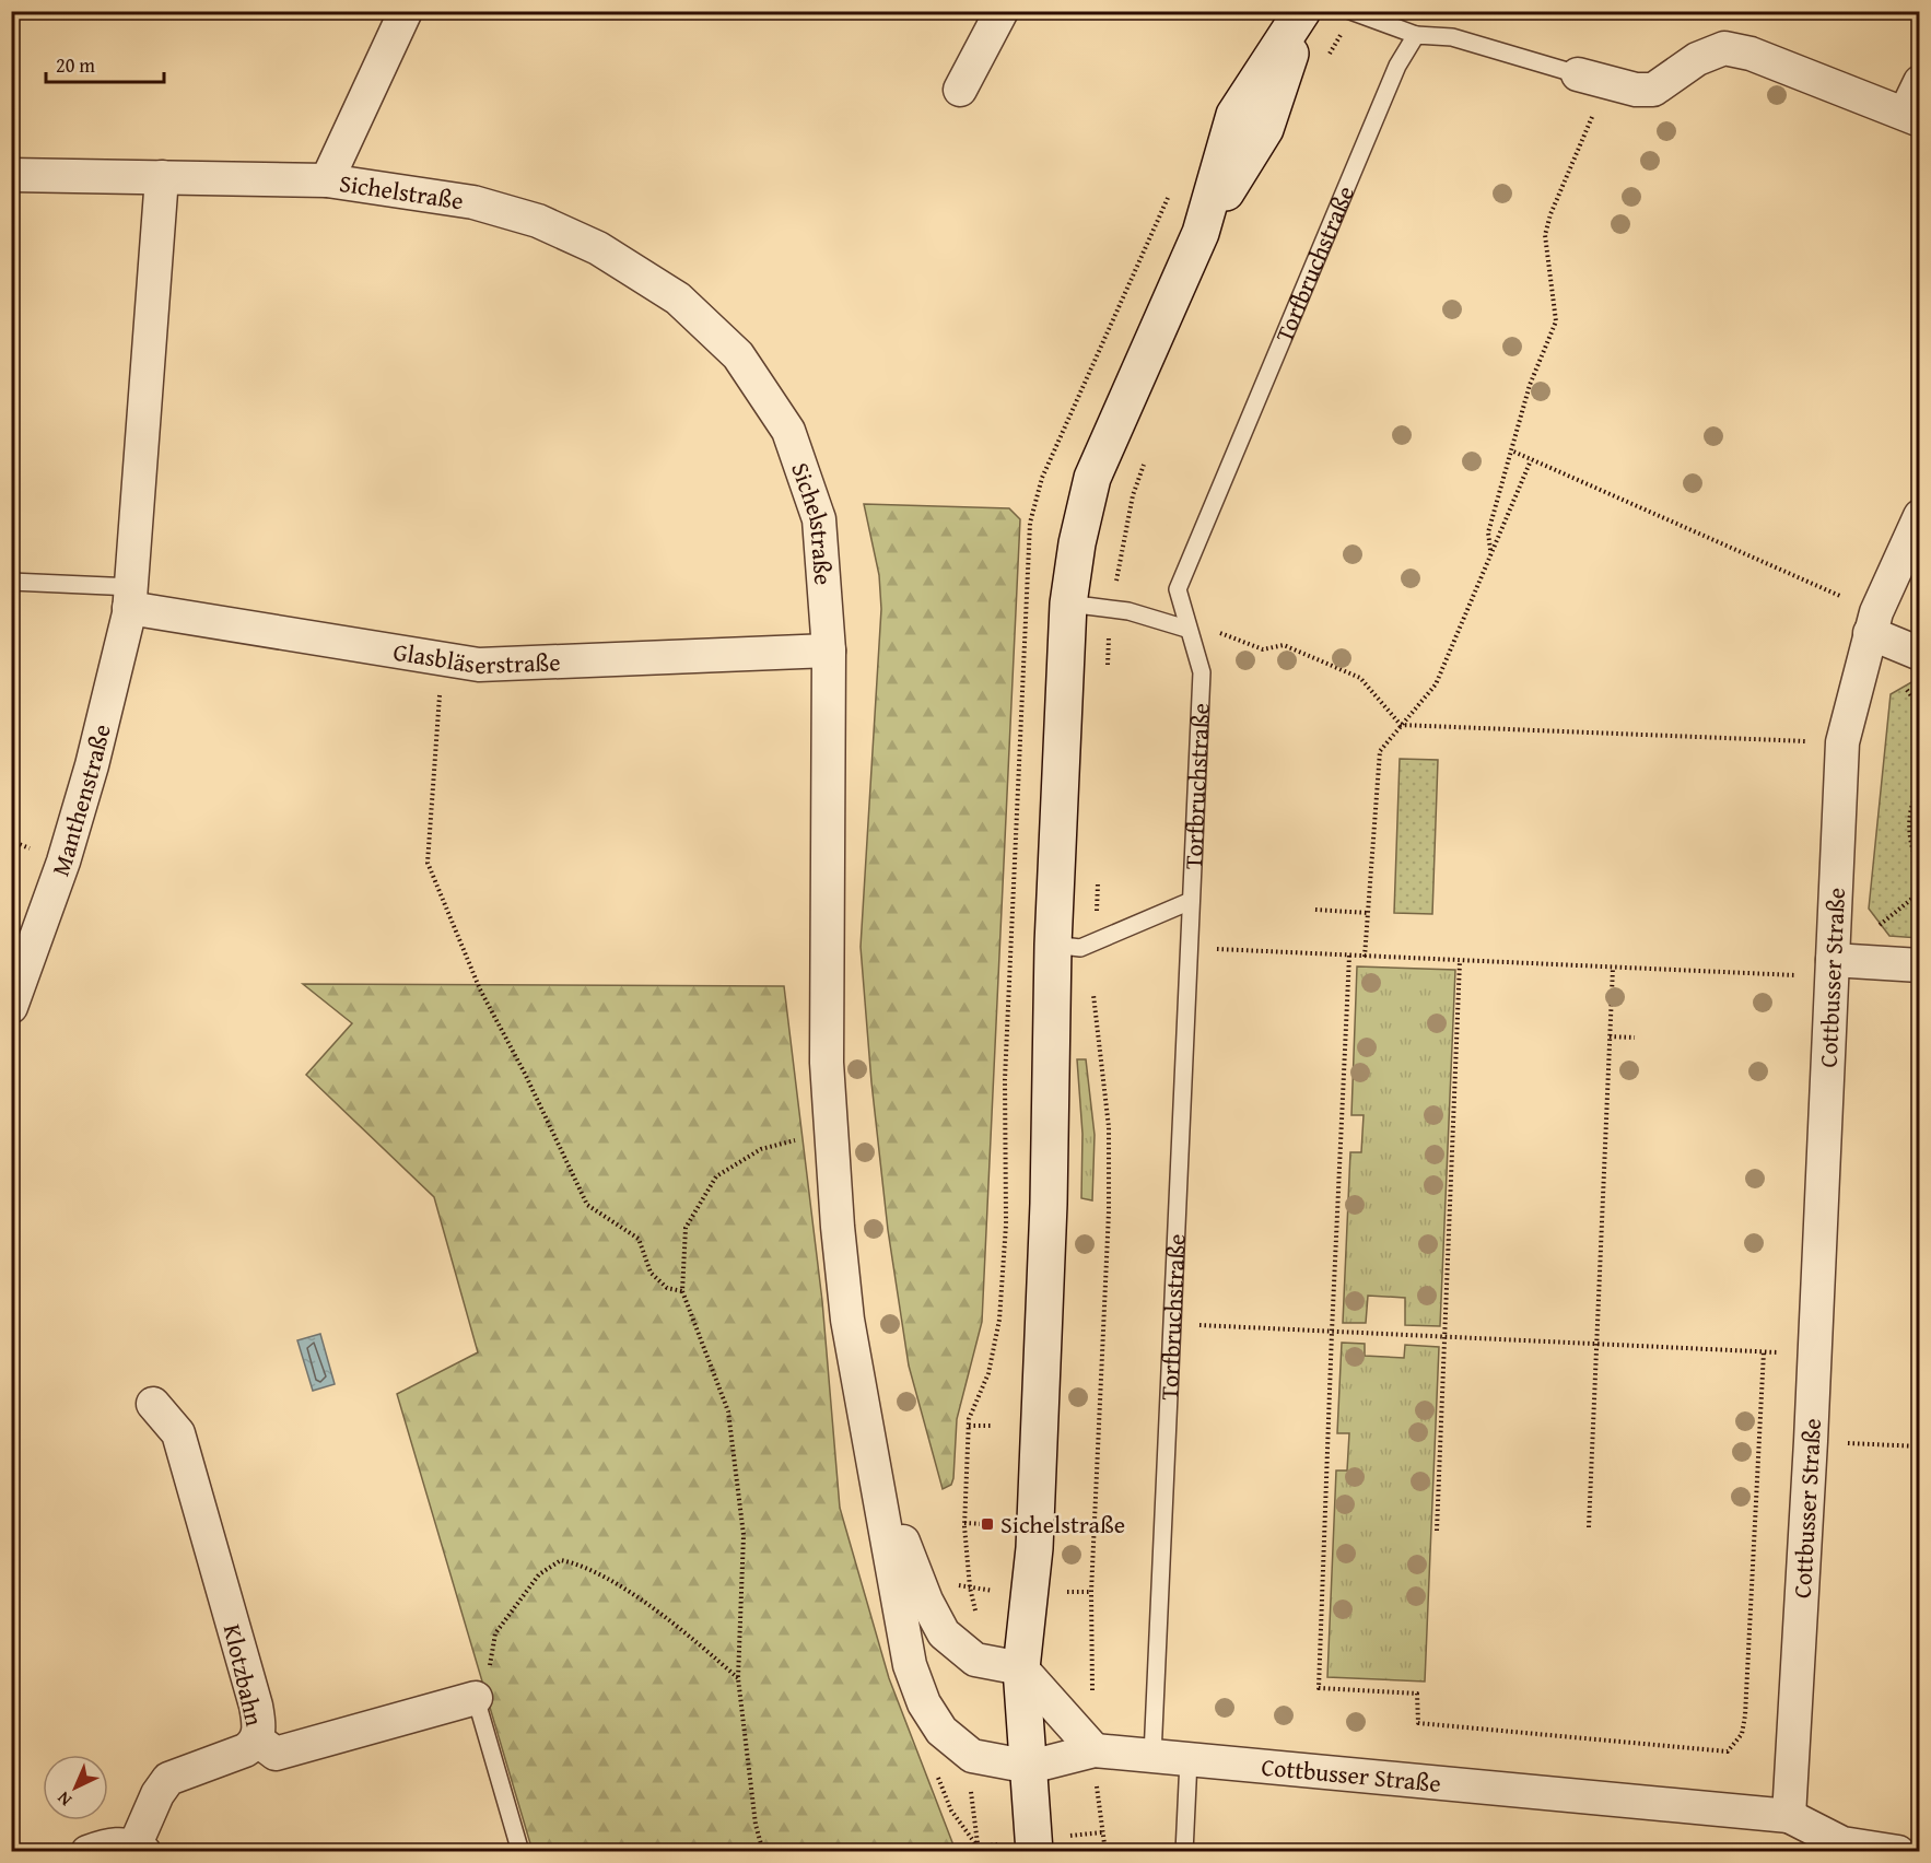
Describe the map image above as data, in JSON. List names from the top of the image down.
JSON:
{
  "streets": {
    "street": [
      "Sichelstraße",
      "Glasbläserstraße",
      "Manthenstraße",
      "Cottbusser Straße",
      "Klotzbahn"
    ],
    "lane": ["Torfbruchstraße"]
  },
  "crossings": [
    ["Sichelstraße", "Glasbläserstraße"],
    ["Sichelstraße", "Manthenstraße"],
    ["Sichelstraße", "Cottbusser Straße"],
    ["Torfbruchstraße", "Cottbusser Straße"],
    ["Glasbläserstraße", "Manthenstraße"]
  ],
  "places": {
    "transit": ["Sichelstraße"]
  },
  "scale_bar": "20 m",
  "north": "bottom left"
}
